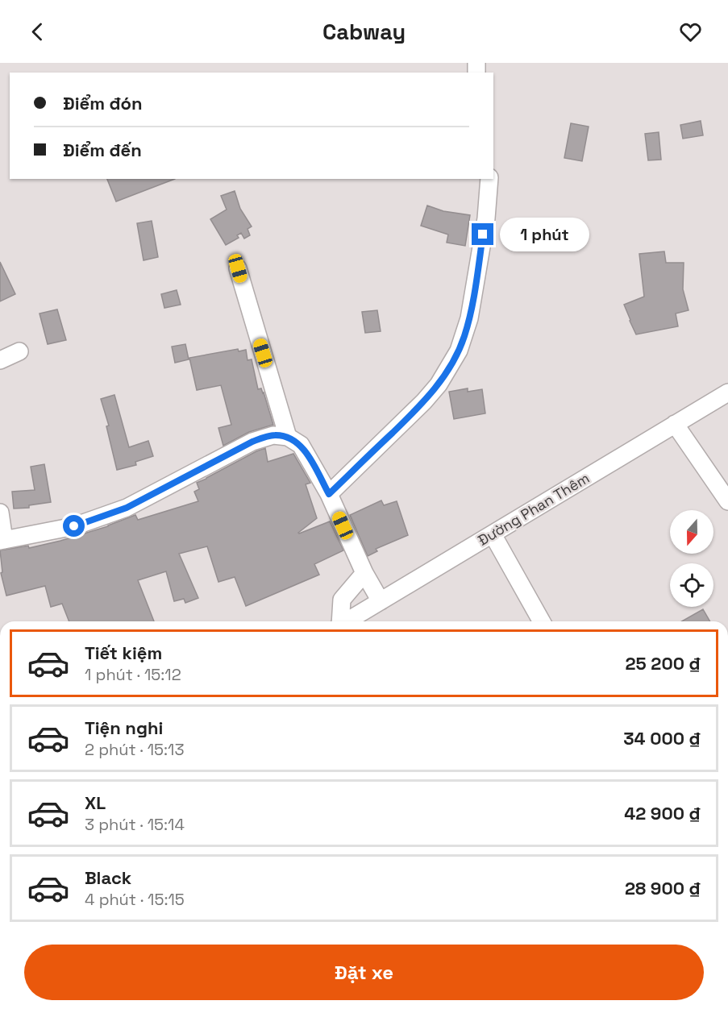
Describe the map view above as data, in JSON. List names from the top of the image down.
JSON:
{
  "streets": {
    "street": ["Đường Phan Thêm"]
  },
  "north": "bottom",
  "page": {
    "header": "Cabway",
    "banner": ["Điểm đón", "Điểm đến"],
    "bubble": "1 phút",
    "list": [
      {
        "name": "Tiết kiệm",
        "note": "1 phút · 15:12",
        "value": "25 200 ₫"
      },
      {
        "name": "Tiện nghi",
        "note": "2 phút · 15:13",
        "value": "34 000 ₫"
      },
      {
        "name": "XL",
        "note": "3 phút · 15:14",
        "value": "42 900 ₫"
      },
      {
        "name": "Black",
        "note": "4 phút · 15:15",
        "value": "28 900 ₫"
      }
    ],
    "buttons": "Đặt xe"
  }
}
